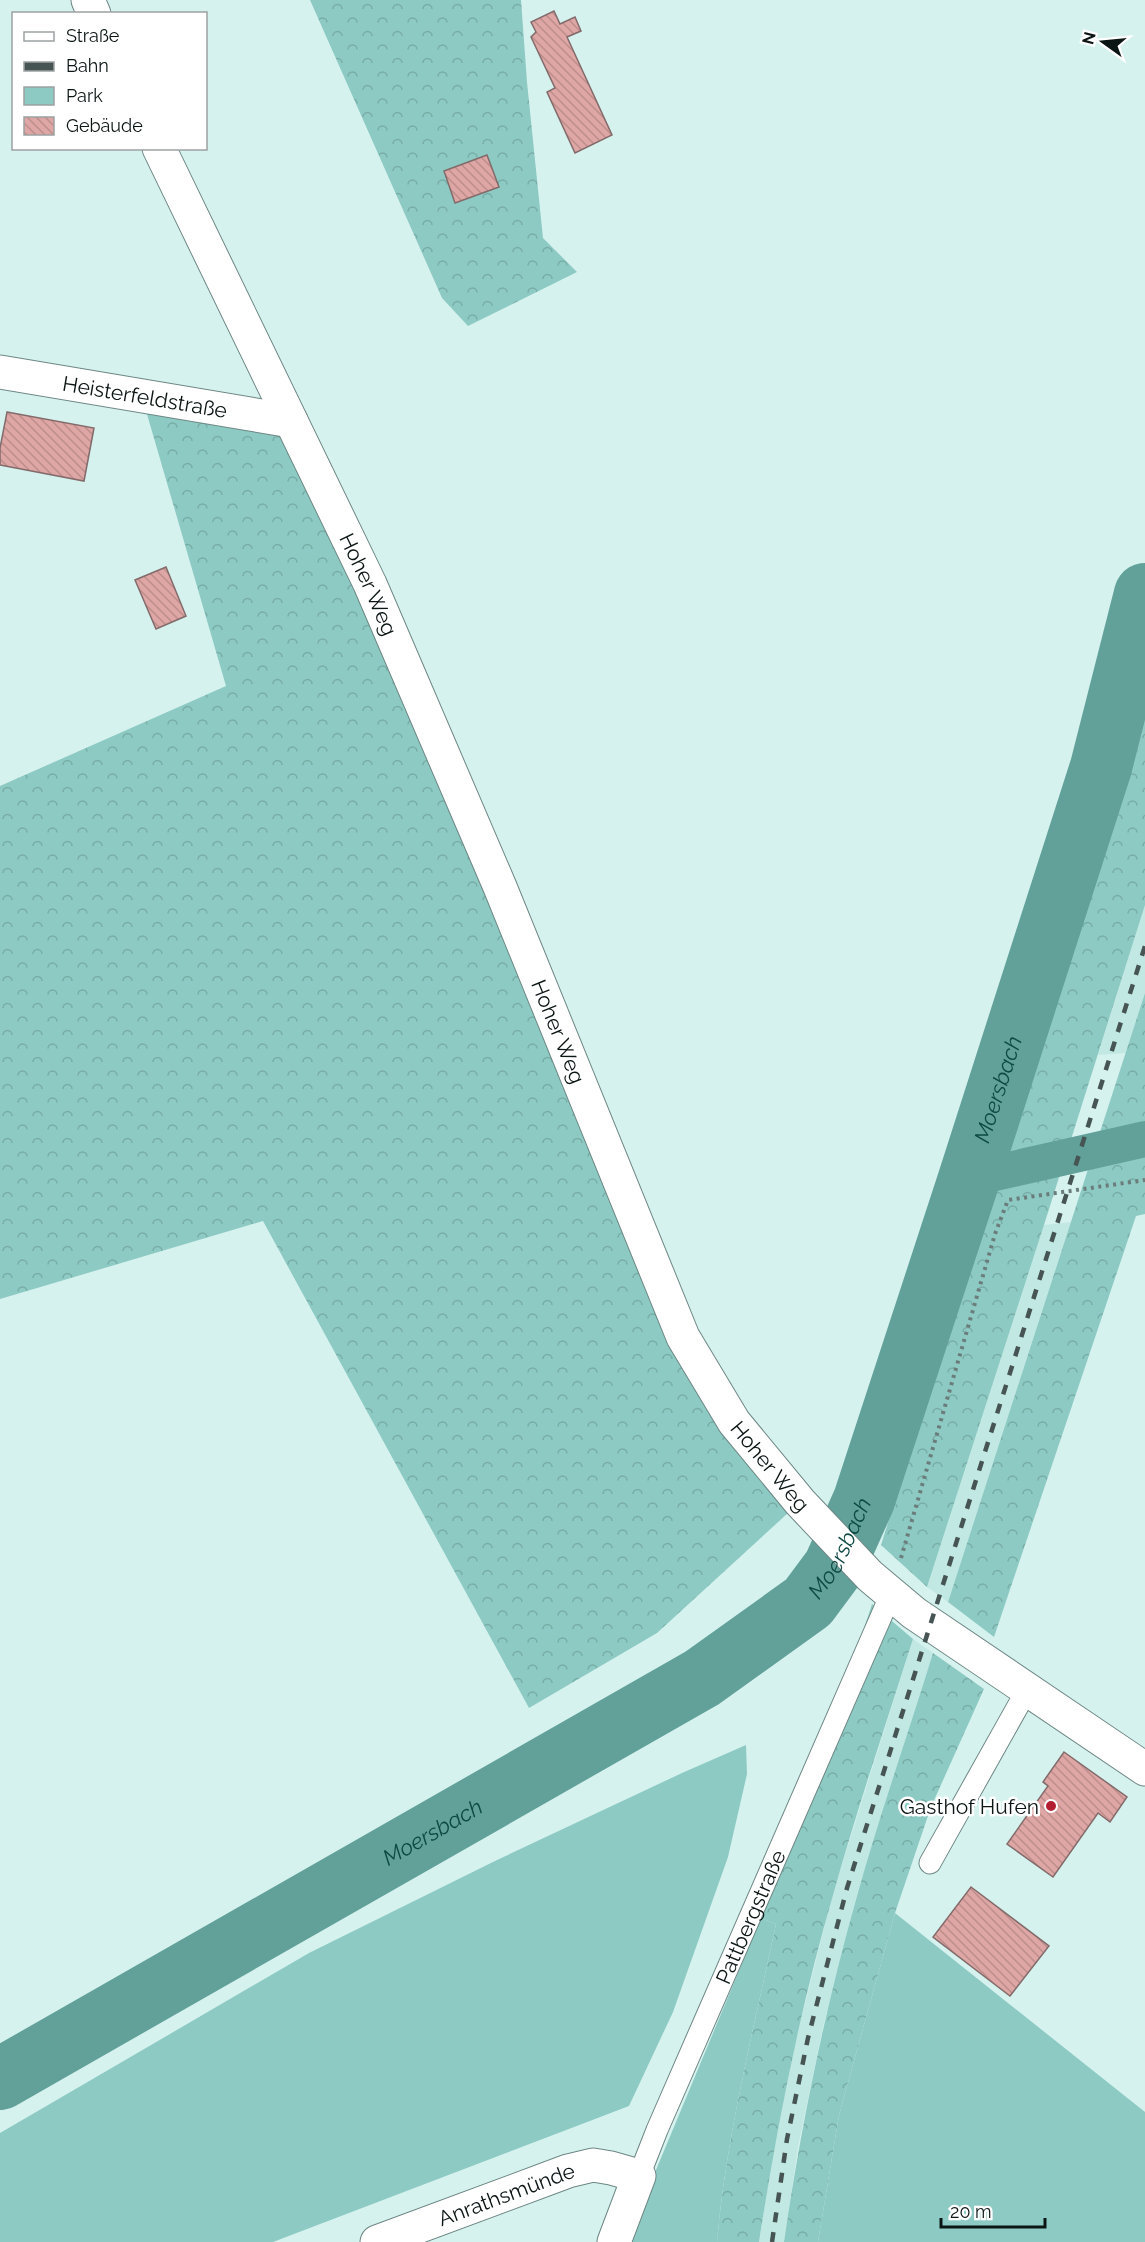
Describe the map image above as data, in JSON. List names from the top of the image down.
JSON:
{
  "streets": {
    "main road": [
      "Heisterfeldstraße",
      "Hoher Weg",
      "Pattbergstraße",
      "Anrathsmünde"
    ]
  },
  "crossings": [
    ["Heisterfeldstraße", "Hoher Weg"],
    ["Hoher Weg", "Pattbergstraße"],
    ["Pattbergstraße", "Anrathsmünde"]
  ],
  "water": ["Moersbach"],
  "places": ["Gasthof Hufen"],
  "legend": [
    "Straße",
    "Bahn",
    "Park",
    "Gebäude"
  ],
  "scale_bar": "20 m",
  "north": "left"
}
